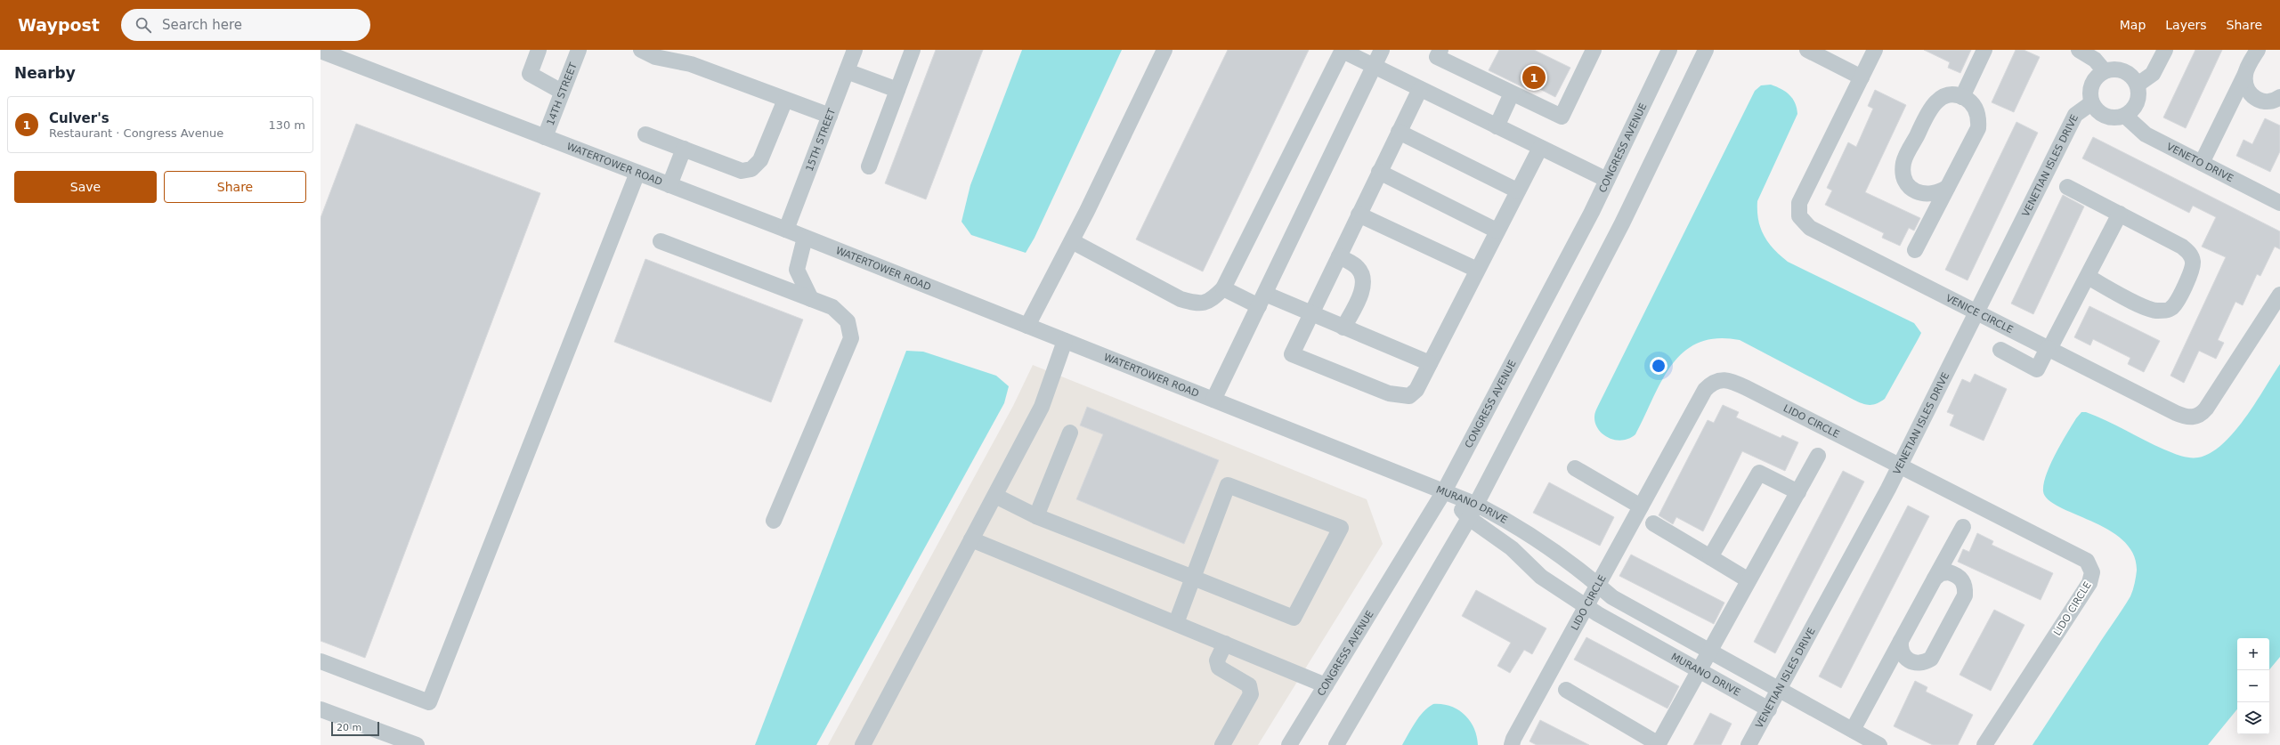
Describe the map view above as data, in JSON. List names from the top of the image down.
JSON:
{
  "streets": {
    "street": [
      "14TH STREET",
      "15TH STREET",
      "CONGRESS AVENUE",
      "VENETO DRIVE",
      "WATERTOWER ROAD",
      "VENETIAN ISLES DRIVE",
      "VENICE CIRCLE",
      "LIDO CIRCLE",
      "MURANO DRIVE"
    ]
  },
  "crossings": [
    ["14TH STREET", "WATERTOWER ROAD"],
    ["15TH STREET", "WATERTOWER ROAD"],
    ["CONGRESS AVENUE", "WATERTOWER ROAD"],
    ["CONGRESS AVENUE", "MURANO DRIVE"],
    ["VENETO DRIVE", "VENETIAN ISLES DRIVE"],
    ["WATERTOWER ROAD", "MURANO DRIVE"],
    ["VENETIAN ISLES DRIVE", "VENICE CIRCLE"],
    ["VENETIAN ISLES DRIVE", "LIDO CIRCLE"],
    ["VENETIAN ISLES DRIVE", "MURANO DRIVE"],
    ["LIDO CIRCLE", "MURANO DRIVE"]
  ],
  "scale_bar": "20 m",
  "page": {
    "header": "Waypost",
    "search": "Search here",
    "nav": ["Map", "Layers", "Share"],
    "heading": "Nearby",
    "pins": "1",
    "list": [
      {
        "mark": "1",
        "name": "Culver's",
        "note": "Restaurant · Congress Avenue",
        "value": "130 m"
      }
    ],
    "buttons": ["Save", "Share"],
    "map_buttons": ["+", "−"],
    "scale": "20 m"
  }
}
